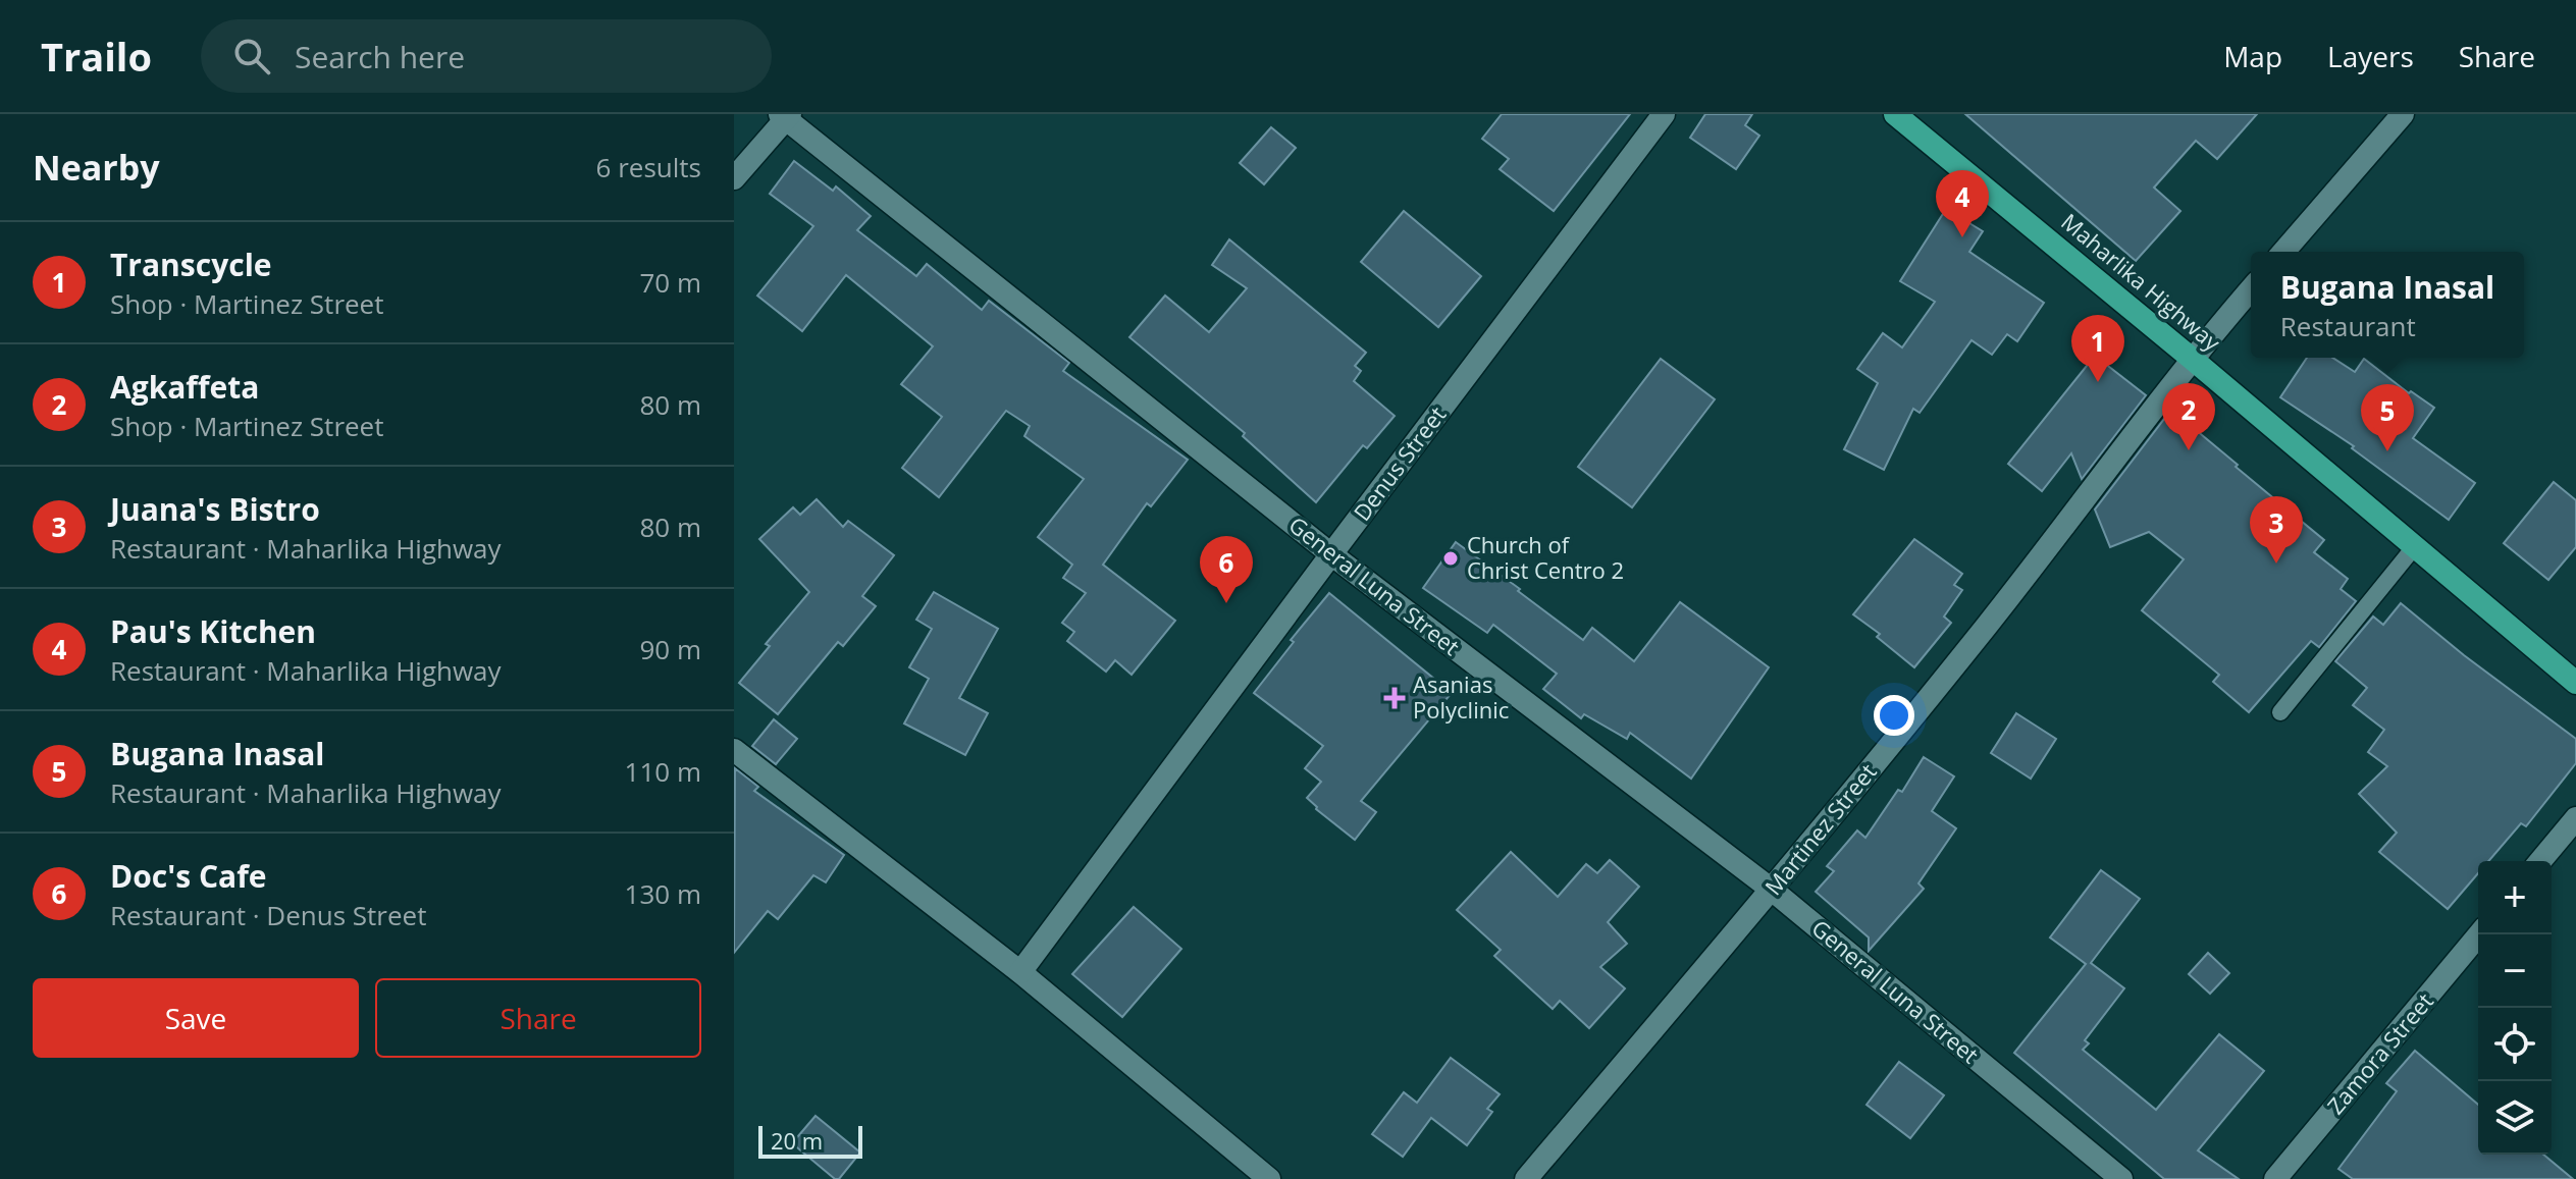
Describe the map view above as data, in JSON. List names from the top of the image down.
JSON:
{
  "streets": {
    "highway": ["Maharlika Highway"],
    "street": [
      "Denus Street",
      "General Luna Street",
      "Martinez Street",
      "Zamora Street"
    ]
  },
  "crossings": [
    ["Maharlika Highway", "Martinez Street"],
    ["Denus Street", "General Luna Street"],
    ["General Luna Street", "Martinez Street"]
  ],
  "places": {
    "other": ["Church of Christ Centro 2"],
    "health": ["Asanias Polyclinic"]
  },
  "scale_bar": "20 m",
  "page": {
    "header": "Trailo",
    "search": "Search here",
    "nav": ["Map", "Layers", "Share"],
    "heading": ["Nearby", "6 results"],
    "pins": [
      "4",
      "1",
      "2",
      "5",
      "3",
      "6"
    ],
    "list": [
      {
        "mark": "1",
        "name": "Transcycle",
        "note": "Shop · Martinez Street",
        "value": "70 m"
      },
      {
        "mark": "2",
        "name": "Agkaffeta",
        "note": "Shop · Martinez Street",
        "value": "80 m"
      },
      {
        "mark": "3",
        "name": "Juana's Bistro",
        "note": "Restaurant · Maharlika Highway",
        "value": "80 m"
      },
      {
        "mark": "4",
        "name": "Pau's Kitchen",
        "note": "Restaurant · Maharlika Highway",
        "value": "90 m"
      },
      {
        "mark": "5",
        "name": "Bugana Inasal",
        "note": "Restaurant · Maharlika Highway",
        "value": "110 m"
      },
      {
        "mark": "6",
        "name": "Doc's Cafe",
        "note": "Restaurant · Denus Street",
        "value": "130 m"
      }
    ],
    "popup": ["Bugana Inasal", "Restaurant"],
    "map_buttons": ["+", "−"],
    "buttons": ["Save", "Share"],
    "scale": "20 m"
  }
}
